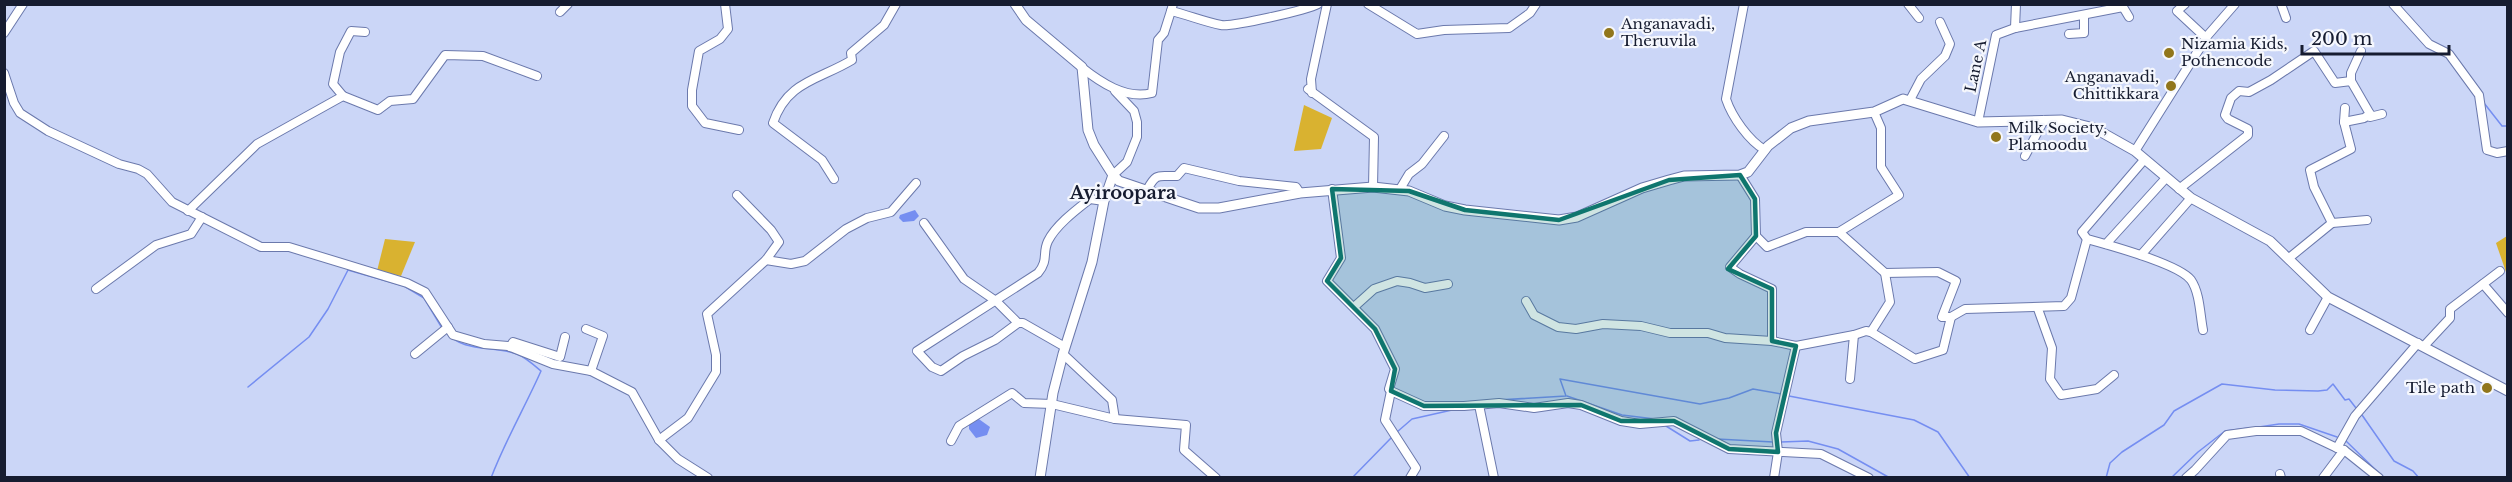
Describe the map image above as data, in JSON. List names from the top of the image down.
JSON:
{
  "streets": {
    "street": ["Lane A"]
  },
  "districts": ["Ayiroopara"],
  "places": [
    "Anganavadi, Theruvila",
    "Nizamia Kids, Pothencode",
    "Anganavadi, Chittikkara",
    "Milk Society, Plamoodu",
    "Tile path"
  ],
  "scale_bar": "200 m"
}
